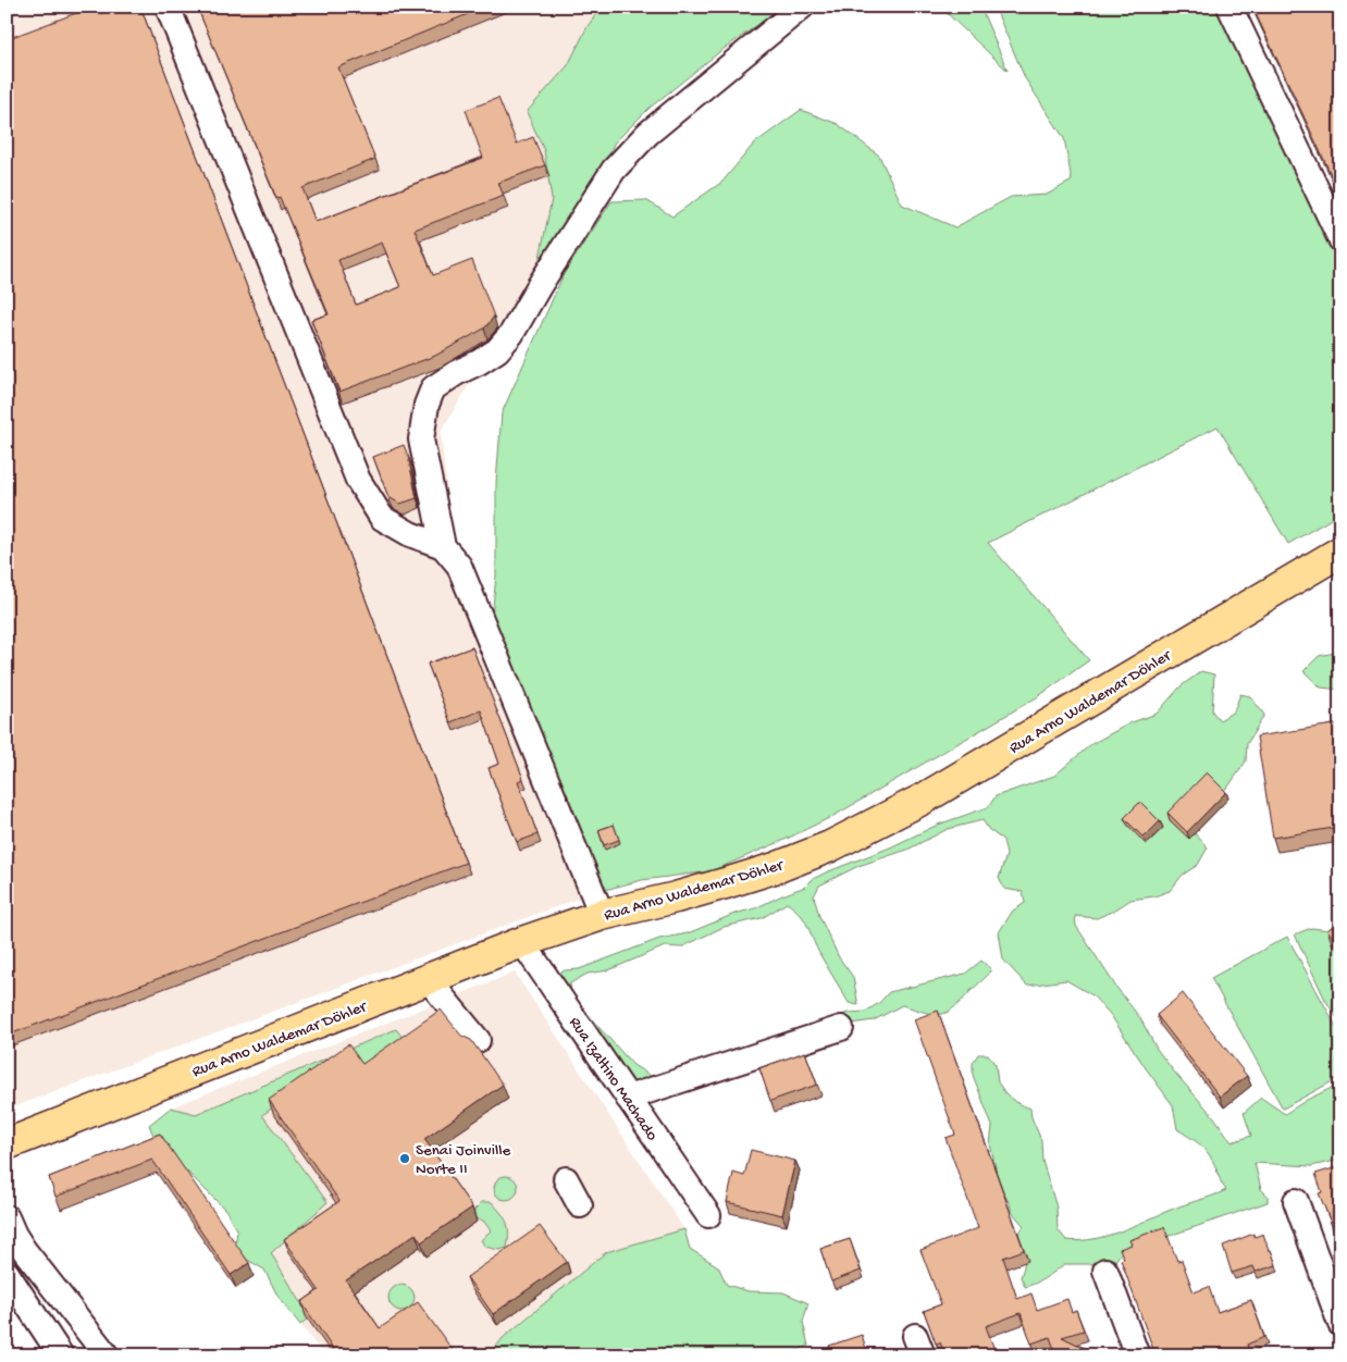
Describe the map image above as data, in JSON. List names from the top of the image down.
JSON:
{
  "streets": {
    "main road": ["Rua Arno Waldemar Döhler"],
    "street": ["Rua Izaltino Machado"]
  },
  "crossings": [
    ["Rua Arno Waldemar Döhler", "Rua Izaltino Machado"]
  ],
  "places": ["Senai Joinville Norte II"]
}
